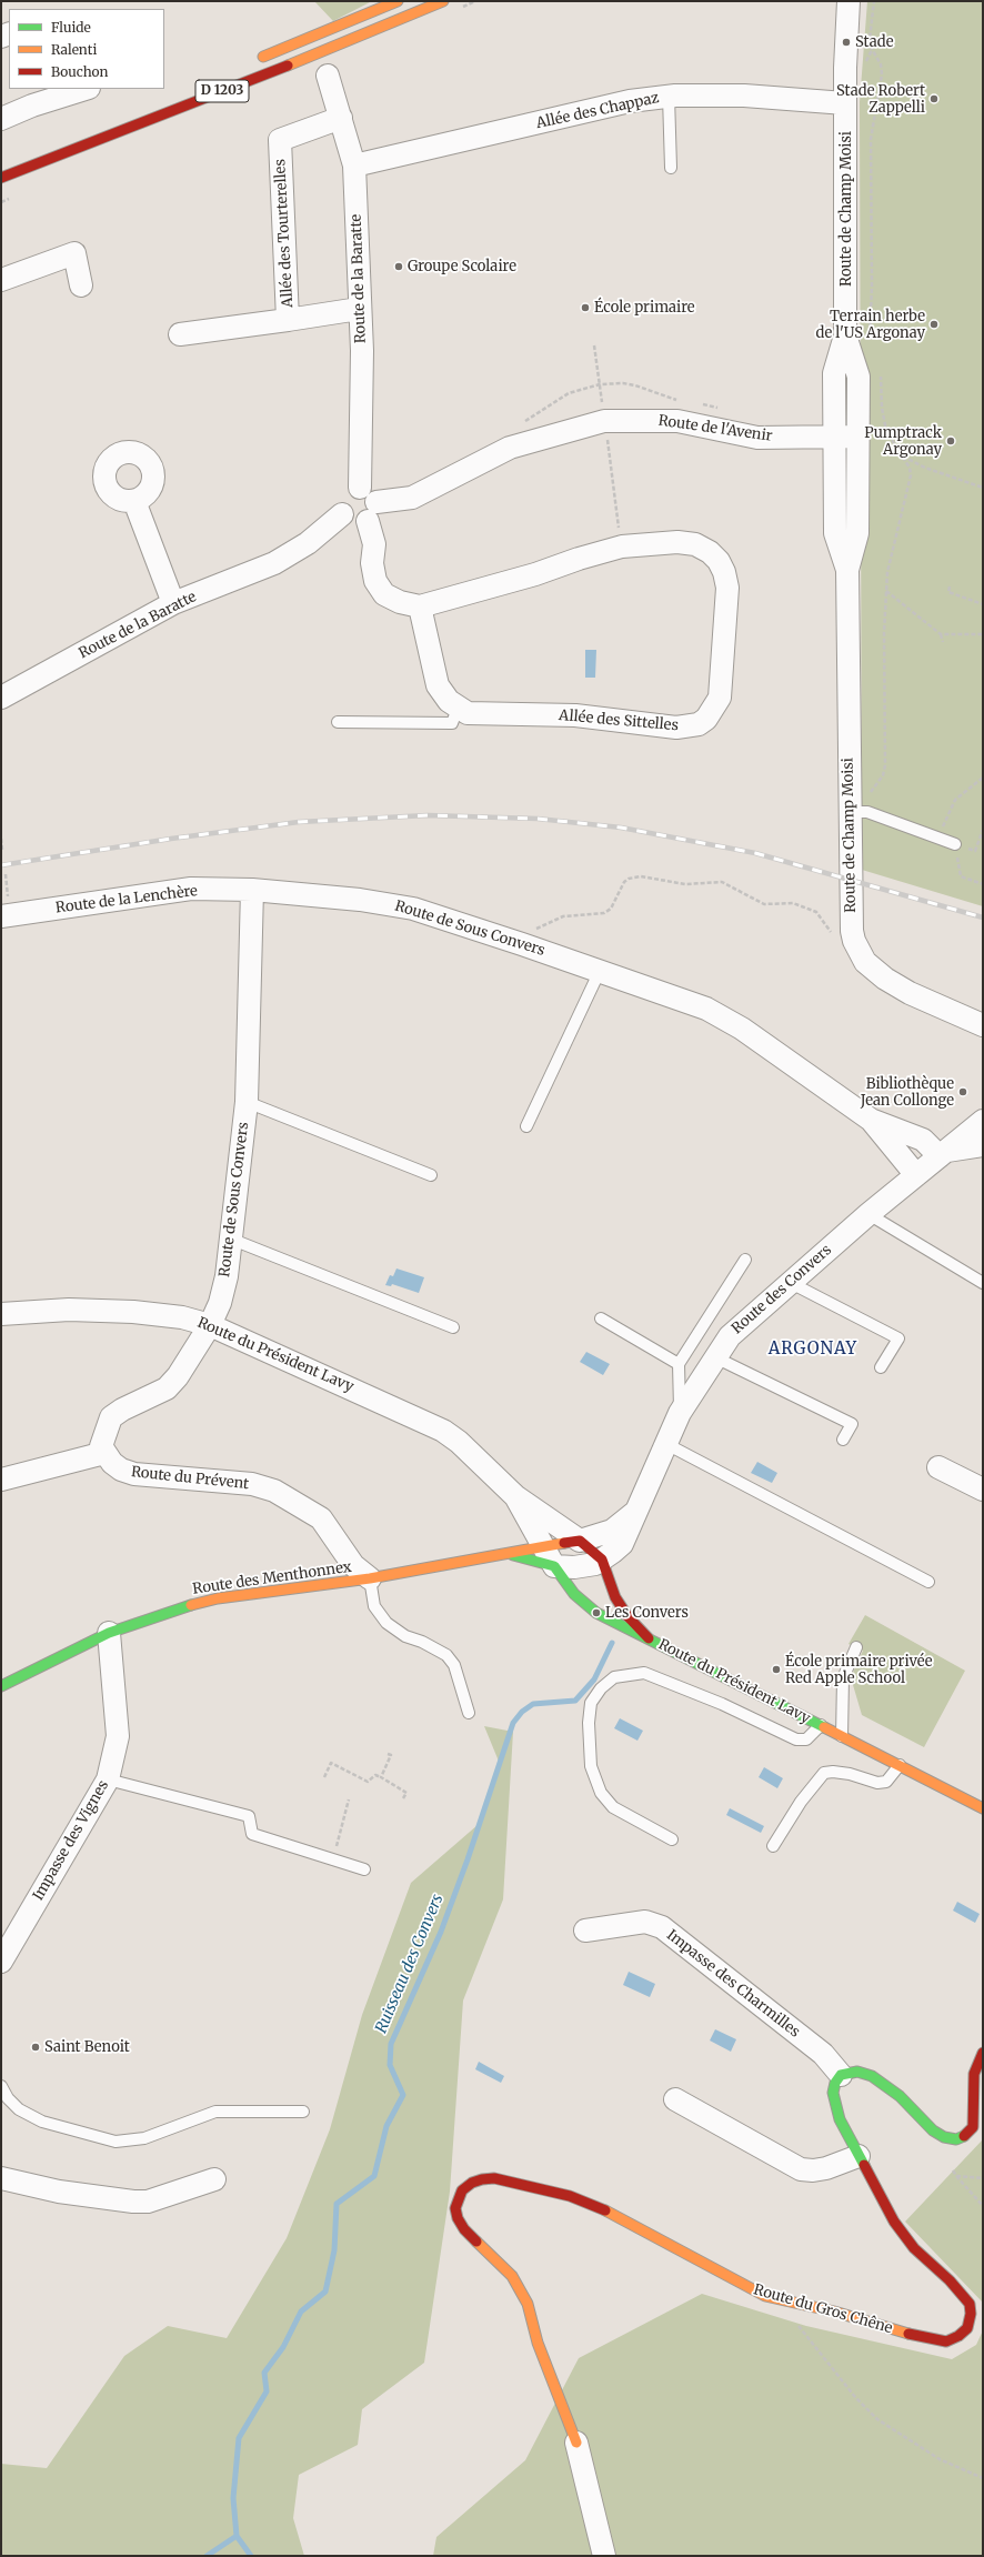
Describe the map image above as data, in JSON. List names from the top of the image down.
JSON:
{
  "streets": {
    "street": [
      "D 1203",
      "Allée des Chappaz",
      "Route de Champ Moisi",
      "Allée des Tourterelles",
      "Route de la Baratte",
      "Route de l'Avenir",
      "Allée des Sittelles",
      "Route de la Lenchère",
      "Route de Sous Convers",
      "Route des Convers",
      "Route du Président Lavy",
      "Route du Prévent",
      "Route des Menthonnex",
      "Impasse des Vignes",
      "Impasse des Charmilles",
      "Route du Gros Chêne"
    ]
  },
  "crossings": [
    ["Allée des Chappaz", "Route de Champ Moisi"],
    ["Allée des Chappaz", "Route de la Baratte"],
    ["Route de Champ Moisi", "Route de l'Avenir"],
    ["Allée des Tourterelles", "Route de la Baratte"],
    ["Route de la Baratte", "Route de l'Avenir"],
    ["Route de la Baratte", "Allée des Sittelles"],
    ["Route de l'Avenir", "Allée des Sittelles"],
    ["Route de la Lenchère", "Route de Sous Convers"],
    ["Route de Sous Convers", "Route des Convers"],
    ["Route de Sous Convers", "Route du Président Lavy"],
    ["Route des Convers", "Route du Président Lavy"],
    ["Route des Convers", "Route des Menthonnex"],
    ["Route du Président Lavy", "Route des Menthonnex"],
    ["Route du Prévent", "Route des Menthonnex"],
    ["Route des Menthonnex", "Impasse des Vignes"],
    ["Impasse des Charmilles", "Route du Gros Chêne"]
  ],
  "districts": ["ARGONAY"],
  "water": ["Ruisseau des Convers"],
  "places": [
    "Stade",
    "Stade Robert Zappelli",
    "Groupe Scolaire",
    "École primaire",
    "Terrain herbe de l'US Argonay",
    "Pumptrack Argonay",
    "Bibliothèque Jean Collonge",
    "Les Convers",
    "École primaire privée Red Apple School",
    "Saint Benoit"
  ],
  "legend": ["Fluide", "Ralenti", "Bouchon"]
}
